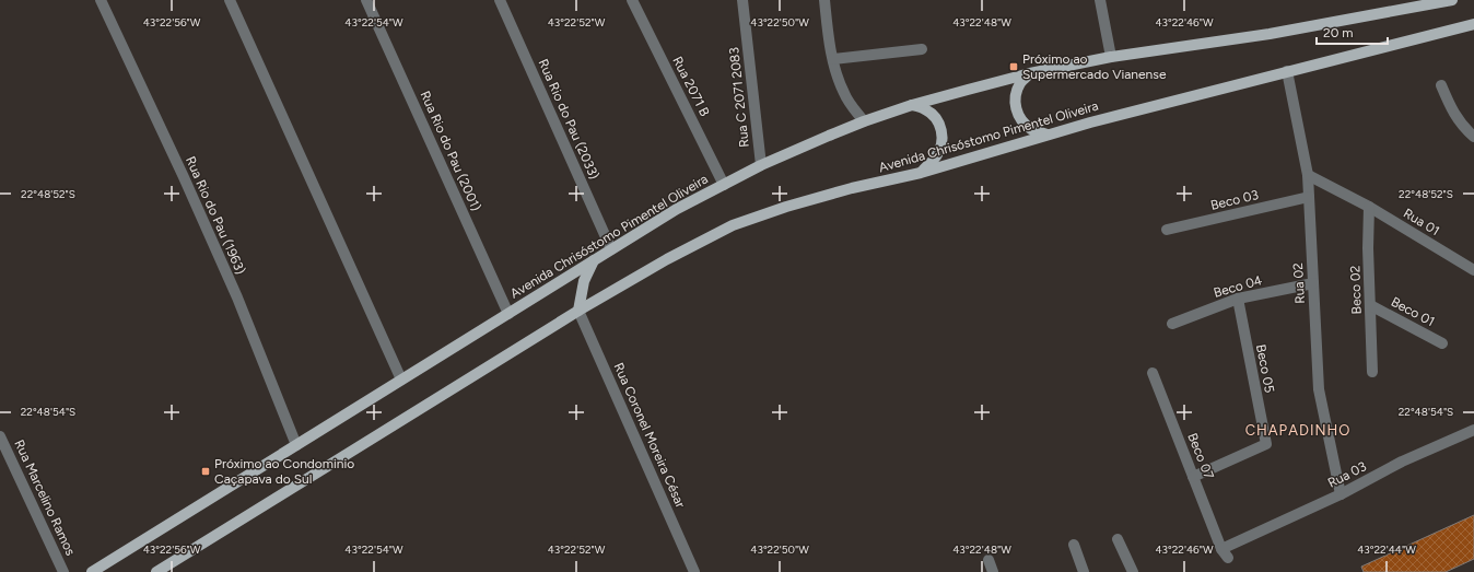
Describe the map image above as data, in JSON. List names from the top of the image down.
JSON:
{
  "streets": {
    "main road": ["Avenida Chrisóstomo Pimentel Oliveira"],
    "street": [
      "Rua 2071 B",
      "Rua C 2071 2083",
      "Rua Rio do Pau (2033)",
      "Rua Rio do Pau (2001)",
      "Beco 03",
      "Rua Rio do Pau (1963)",
      "Rua 01",
      "Rua 02",
      "Beco 04",
      "Beco 02",
      "Beco 01",
      "Beco 05",
      "Rua Coronel Moreira César",
      "Beco 07",
      "Rua 03",
      "Rua Marcelino Ramos"
    ]
  },
  "crossings": [
    ["Rua 2071 B", "Avenida Chrisóstomo Pimentel Oliveira"],
    ["Rua C 2071 2083", "Avenida Chrisóstomo Pimentel Oliveira"],
    ["Rua Rio do Pau (2033)", "Avenida Chrisóstomo Pimentel Oliveira"],
    ["Avenida Chrisóstomo Pimentel Oliveira", "Rua Rio do Pau (2001)"],
    ["Avenida Chrisóstomo Pimentel Oliveira", "Rua Rio do Pau (1963)"],
    ["Avenida Chrisóstomo Pimentel Oliveira", "Rua 02"],
    ["Avenida Chrisóstomo Pimentel Oliveira", "Rua Coronel Moreira César"],
    ["Beco 03", "Rua 02"],
    ["Rua 01", "Rua 02"],
    ["Rua 01", "Beco 02"],
    ["Rua 02", "Beco 04"],
    ["Rua 02", "Rua 03"],
    ["Beco 04", "Beco 05"],
    ["Beco 02", "Beco 01"],
    ["Beco 05", "Beco 07"],
    ["Beco 07", "Rua 03"]
  ],
  "districts": ["CHAPADINHO"],
  "places": {
    "transit": ["Próximo ao Supermercado Vianense", "Próximo ao Condominio Caçapava do Sul"]
  },
  "scale_bar": "20 m",
  "coordinates": [
    "43°22'56\"W",
    "43°22'54\"W",
    "43°22'52\"W",
    "43°22'50\"W",
    "43°22'48\"W",
    "43°22'46\"W",
    "22°48'52\"S",
    "22°48'54\"S",
    "43°22'44\"W"
  ]
}
